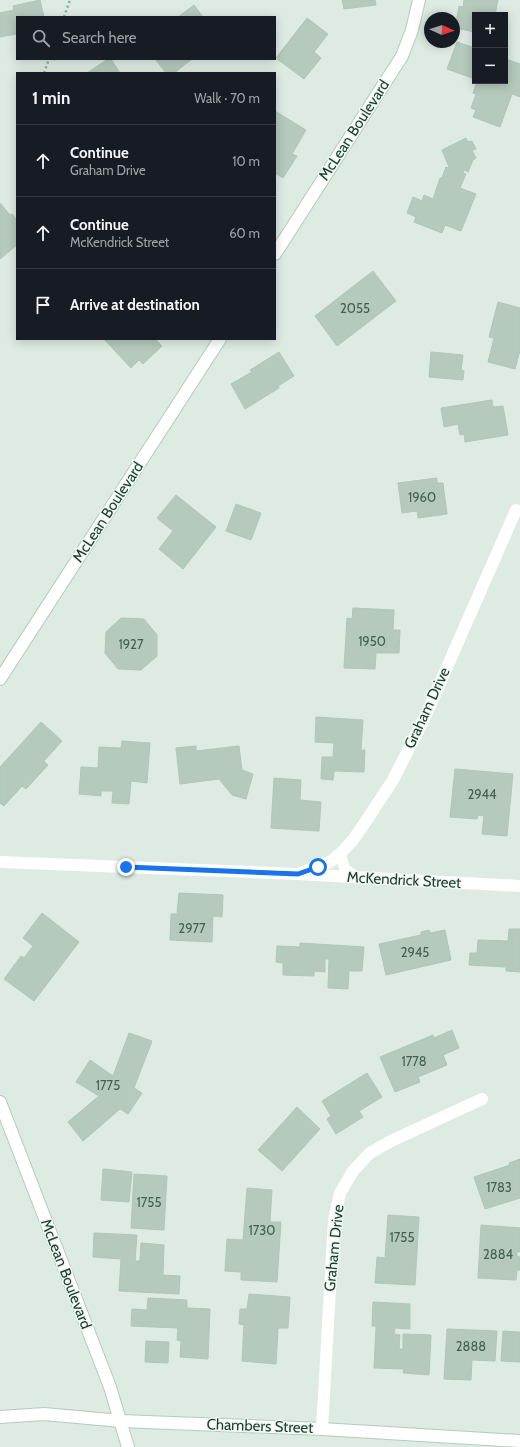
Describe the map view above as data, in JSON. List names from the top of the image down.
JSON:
{
  "streets": {
    "street": [
      "McLean Boulevard",
      "Graham Drive",
      "McKendrick Street",
      "Chambers Street"
    ]
  },
  "crossings": [
    ["McLean Boulevard", "Chambers Street"],
    ["Graham Drive", "McKendrick Street"],
    ["Graham Drive", "Chambers Street"]
  ],
  "house_numbers": [
    "2055",
    "1960",
    "1950",
    "1927",
    "2944",
    "2977",
    "2945",
    "1778",
    "1775",
    "1783",
    "1755",
    "1730",
    "1755",
    "2884",
    "2888"
  ],
  "north": "right",
  "page": {
    "map_buttons": ["+", "−"],
    "search": "Search here",
    "heading": ["1 min", "Walk · 70 m"],
    "list": [
      ["Continue", "Graham Drive", "10 m"],
      ["Continue", "McKendrick Street", "60 m"],
      "Arrive at destination"
    ]
  }
}
